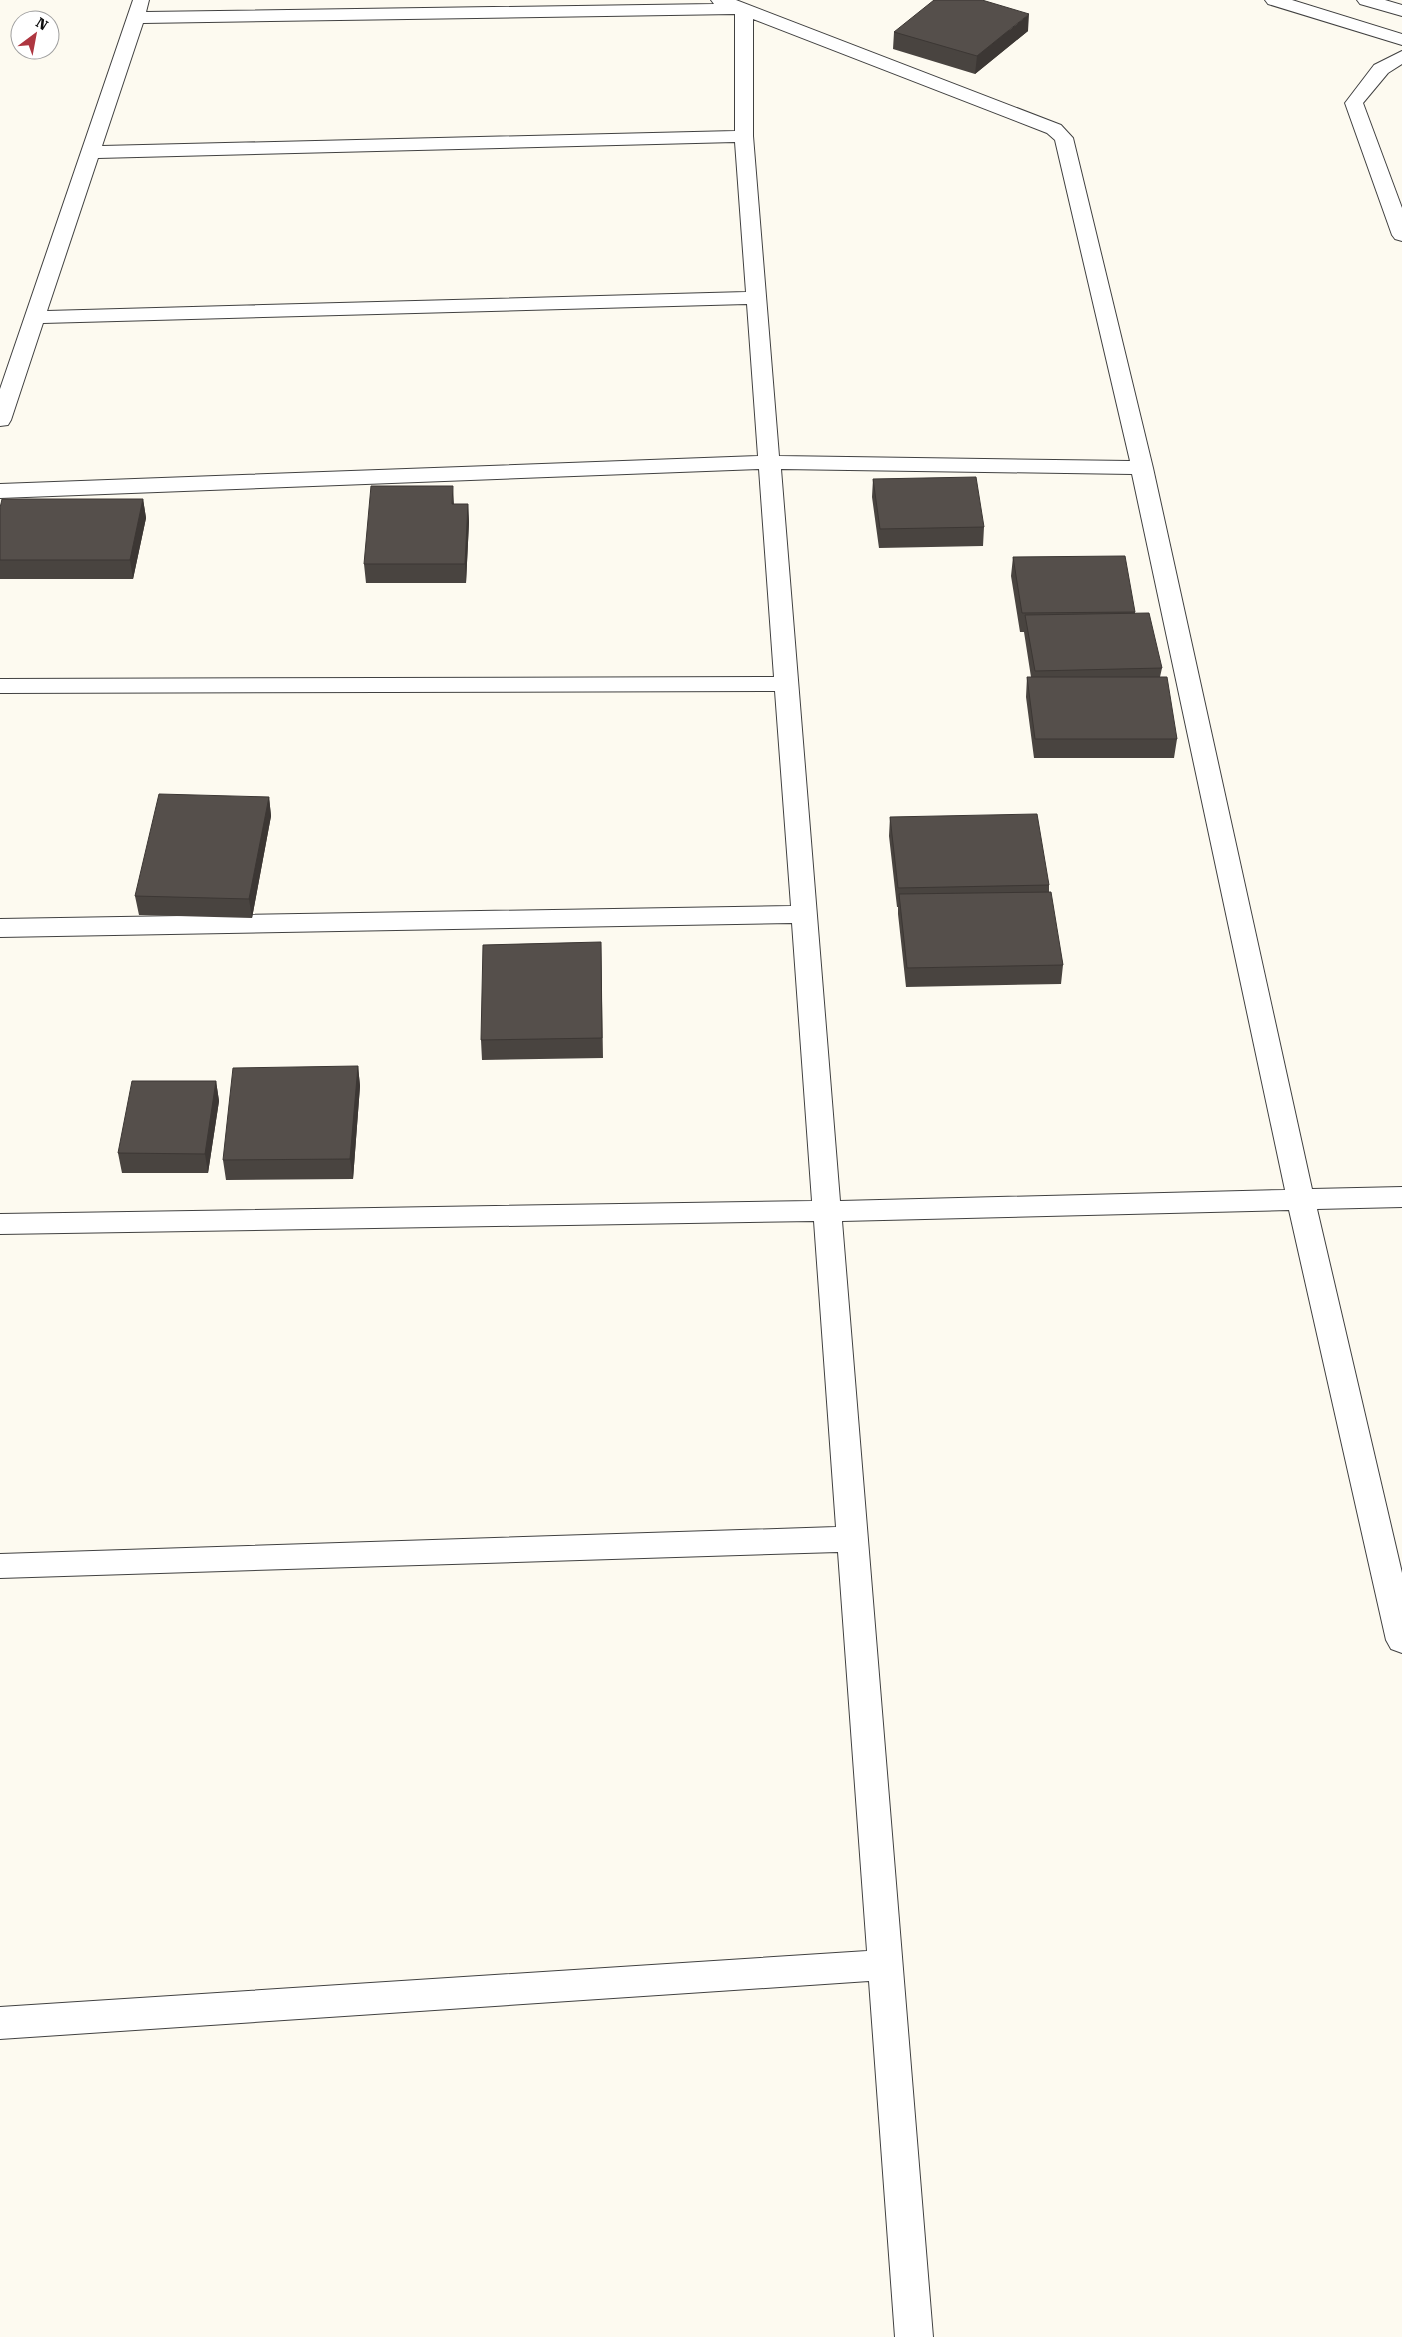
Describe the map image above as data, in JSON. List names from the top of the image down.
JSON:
{
  "north": "top right"
}
